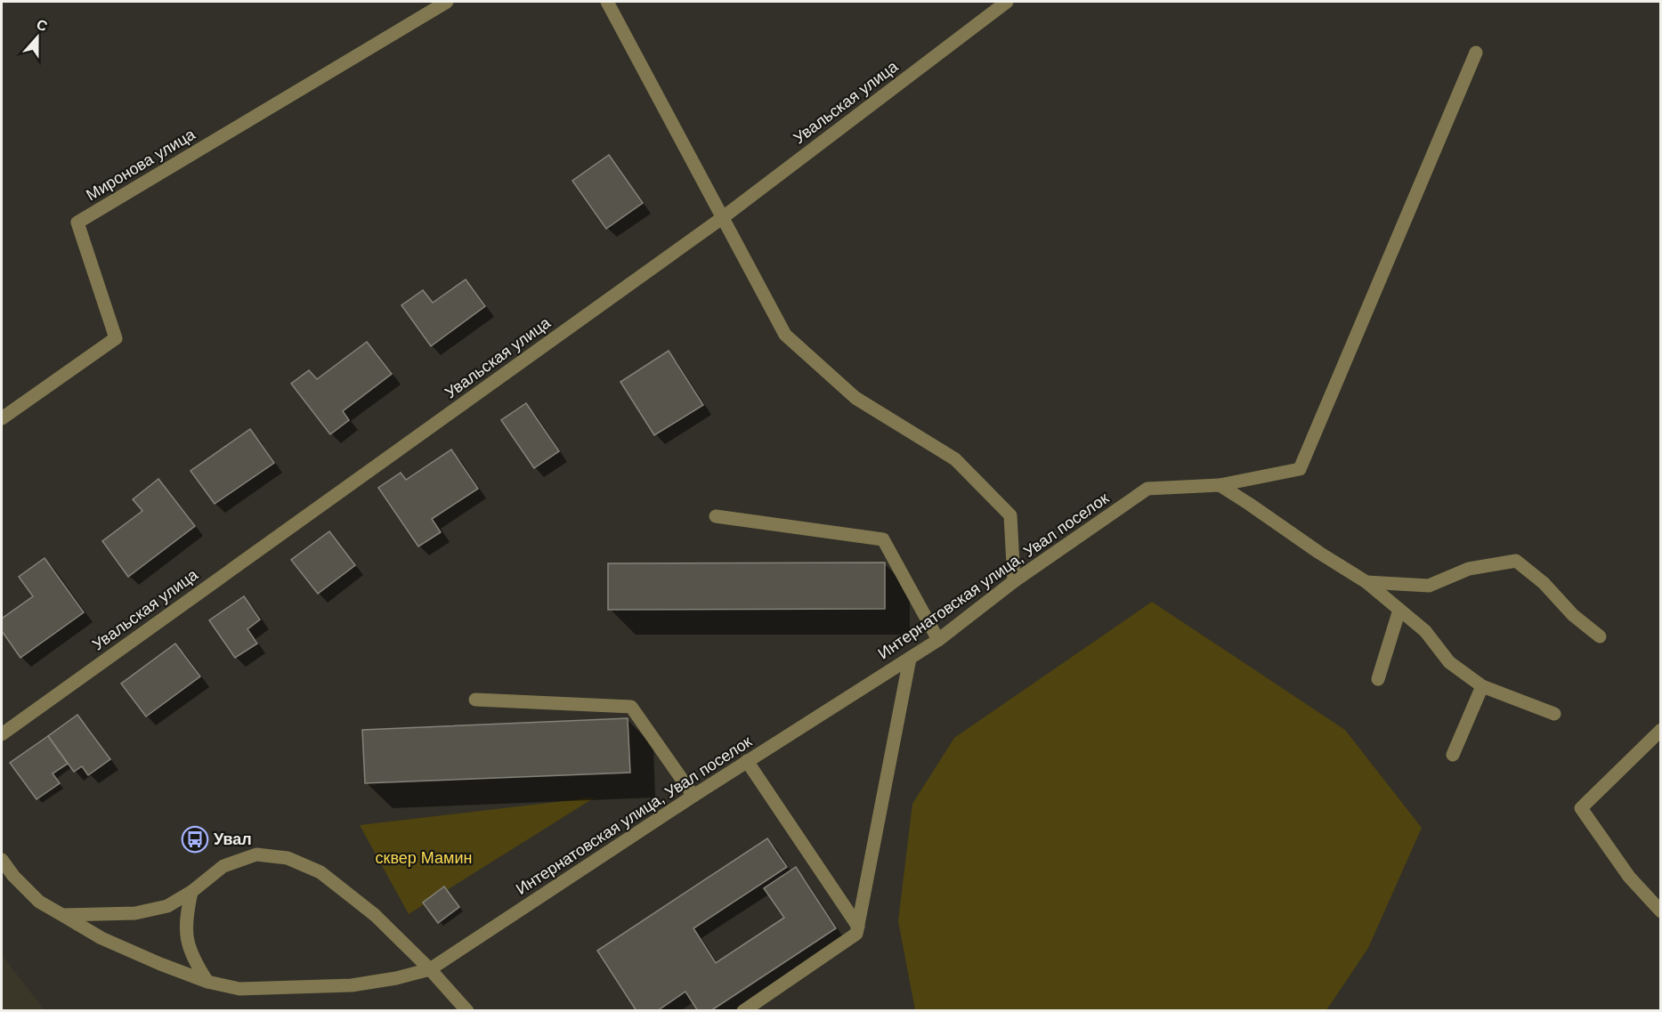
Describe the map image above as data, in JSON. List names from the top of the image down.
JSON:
{
  "streets": {
    "street": ["Увальская улица", "Миронова улица", "Интернатовская улица, Увал поселок"]
  },
  "parks": ["сквер Мамин"],
  "places": {
    "bus stop": ["Увал"]
  },
  "north": "top"
}
